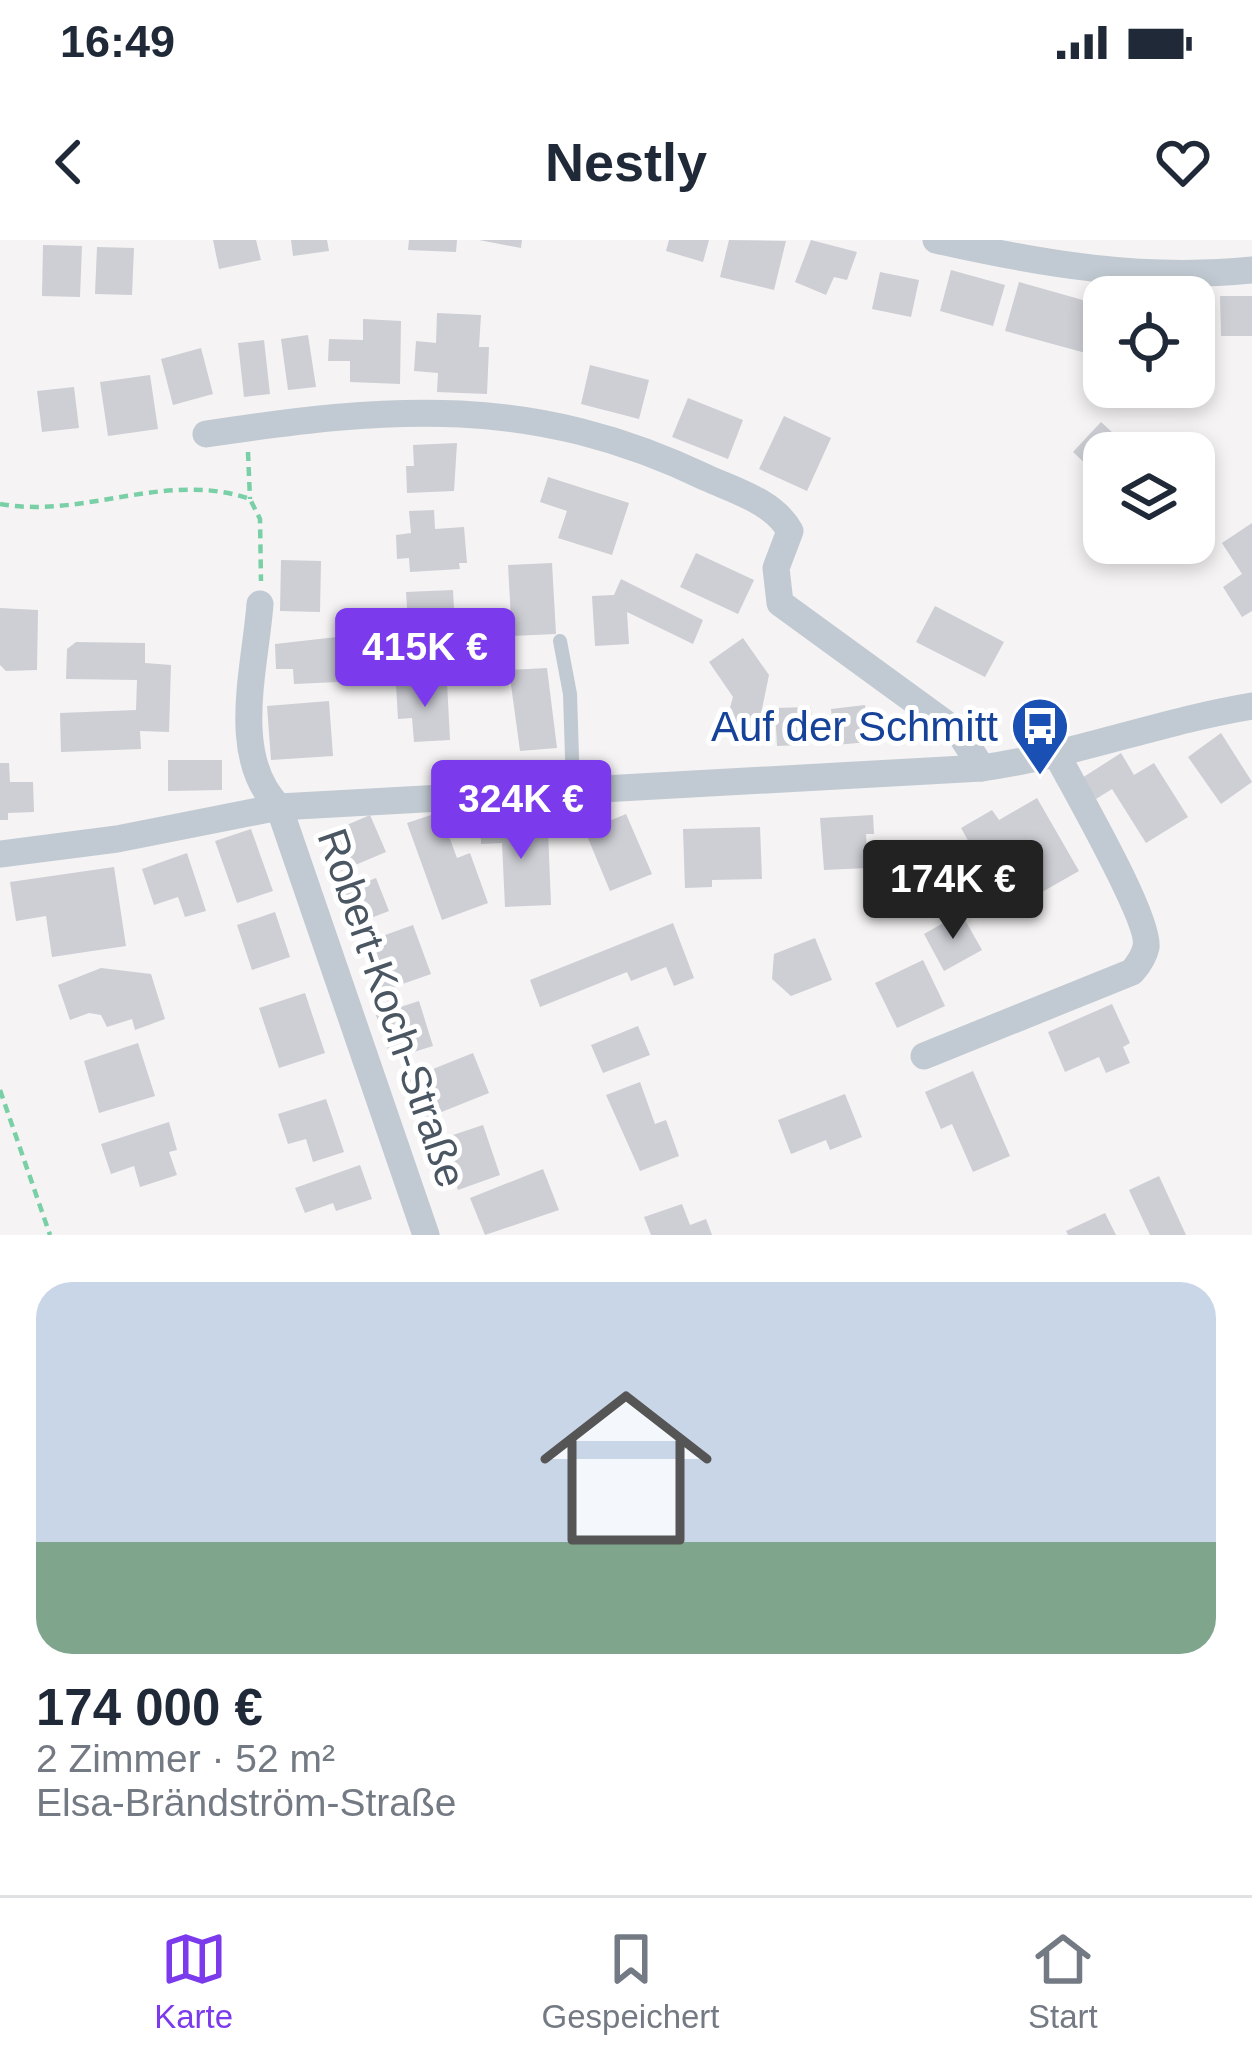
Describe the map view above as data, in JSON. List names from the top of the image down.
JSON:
{
  "streets": {
    "street": ["Robert-Koch-Straße"]
  },
  "places": {
    "bus stop": ["Auf der Schmitt"]
  },
  "page": {
    "status": "16:49",
    "header": "Nestly",
    "price": ["415K €", "324K €", "174K €"],
    "list": [
      {
        "name": "174 000 €",
        "note": "2 Zimmer · 52 m² · Elsa-Brändström-Straße"
      }
    ],
    "tabs": ["Karte", "Gespeichert", "Start"]
  }
}
